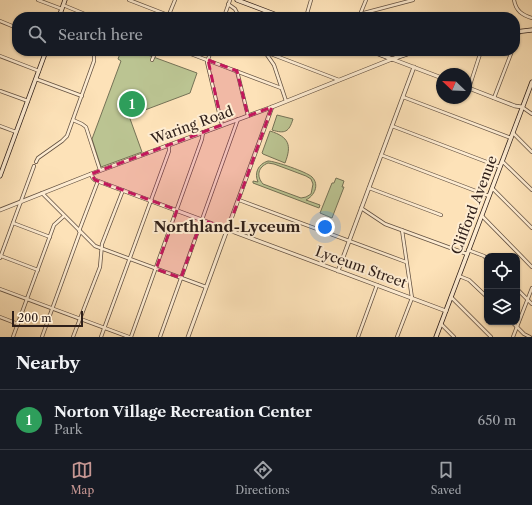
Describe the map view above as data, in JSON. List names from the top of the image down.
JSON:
{
  "streets": {
    "main road": ["Clifford Avenue"],
    "street": ["Waring Road", "Lyceum Street"]
  },
  "crossings": [
    ["Waring Road", "Lyceum Street"],
    ["Clifford Avenue", "Lyceum Street"]
  ],
  "districts": ["Northland-Lyceum"],
  "scale_bar": "200 m",
  "north": "top left",
  "page": {
    "search": "Search here",
    "pins": "1",
    "scale": "200 m",
    "heading": "Nearby",
    "list": [
      {
        "mark": "1",
        "name": "Norton Village Recreation Center",
        "note": "Park",
        "value": "650 m"
      }
    ],
    "nav": ["Map", "Directions", "Saved"]
  }
}
